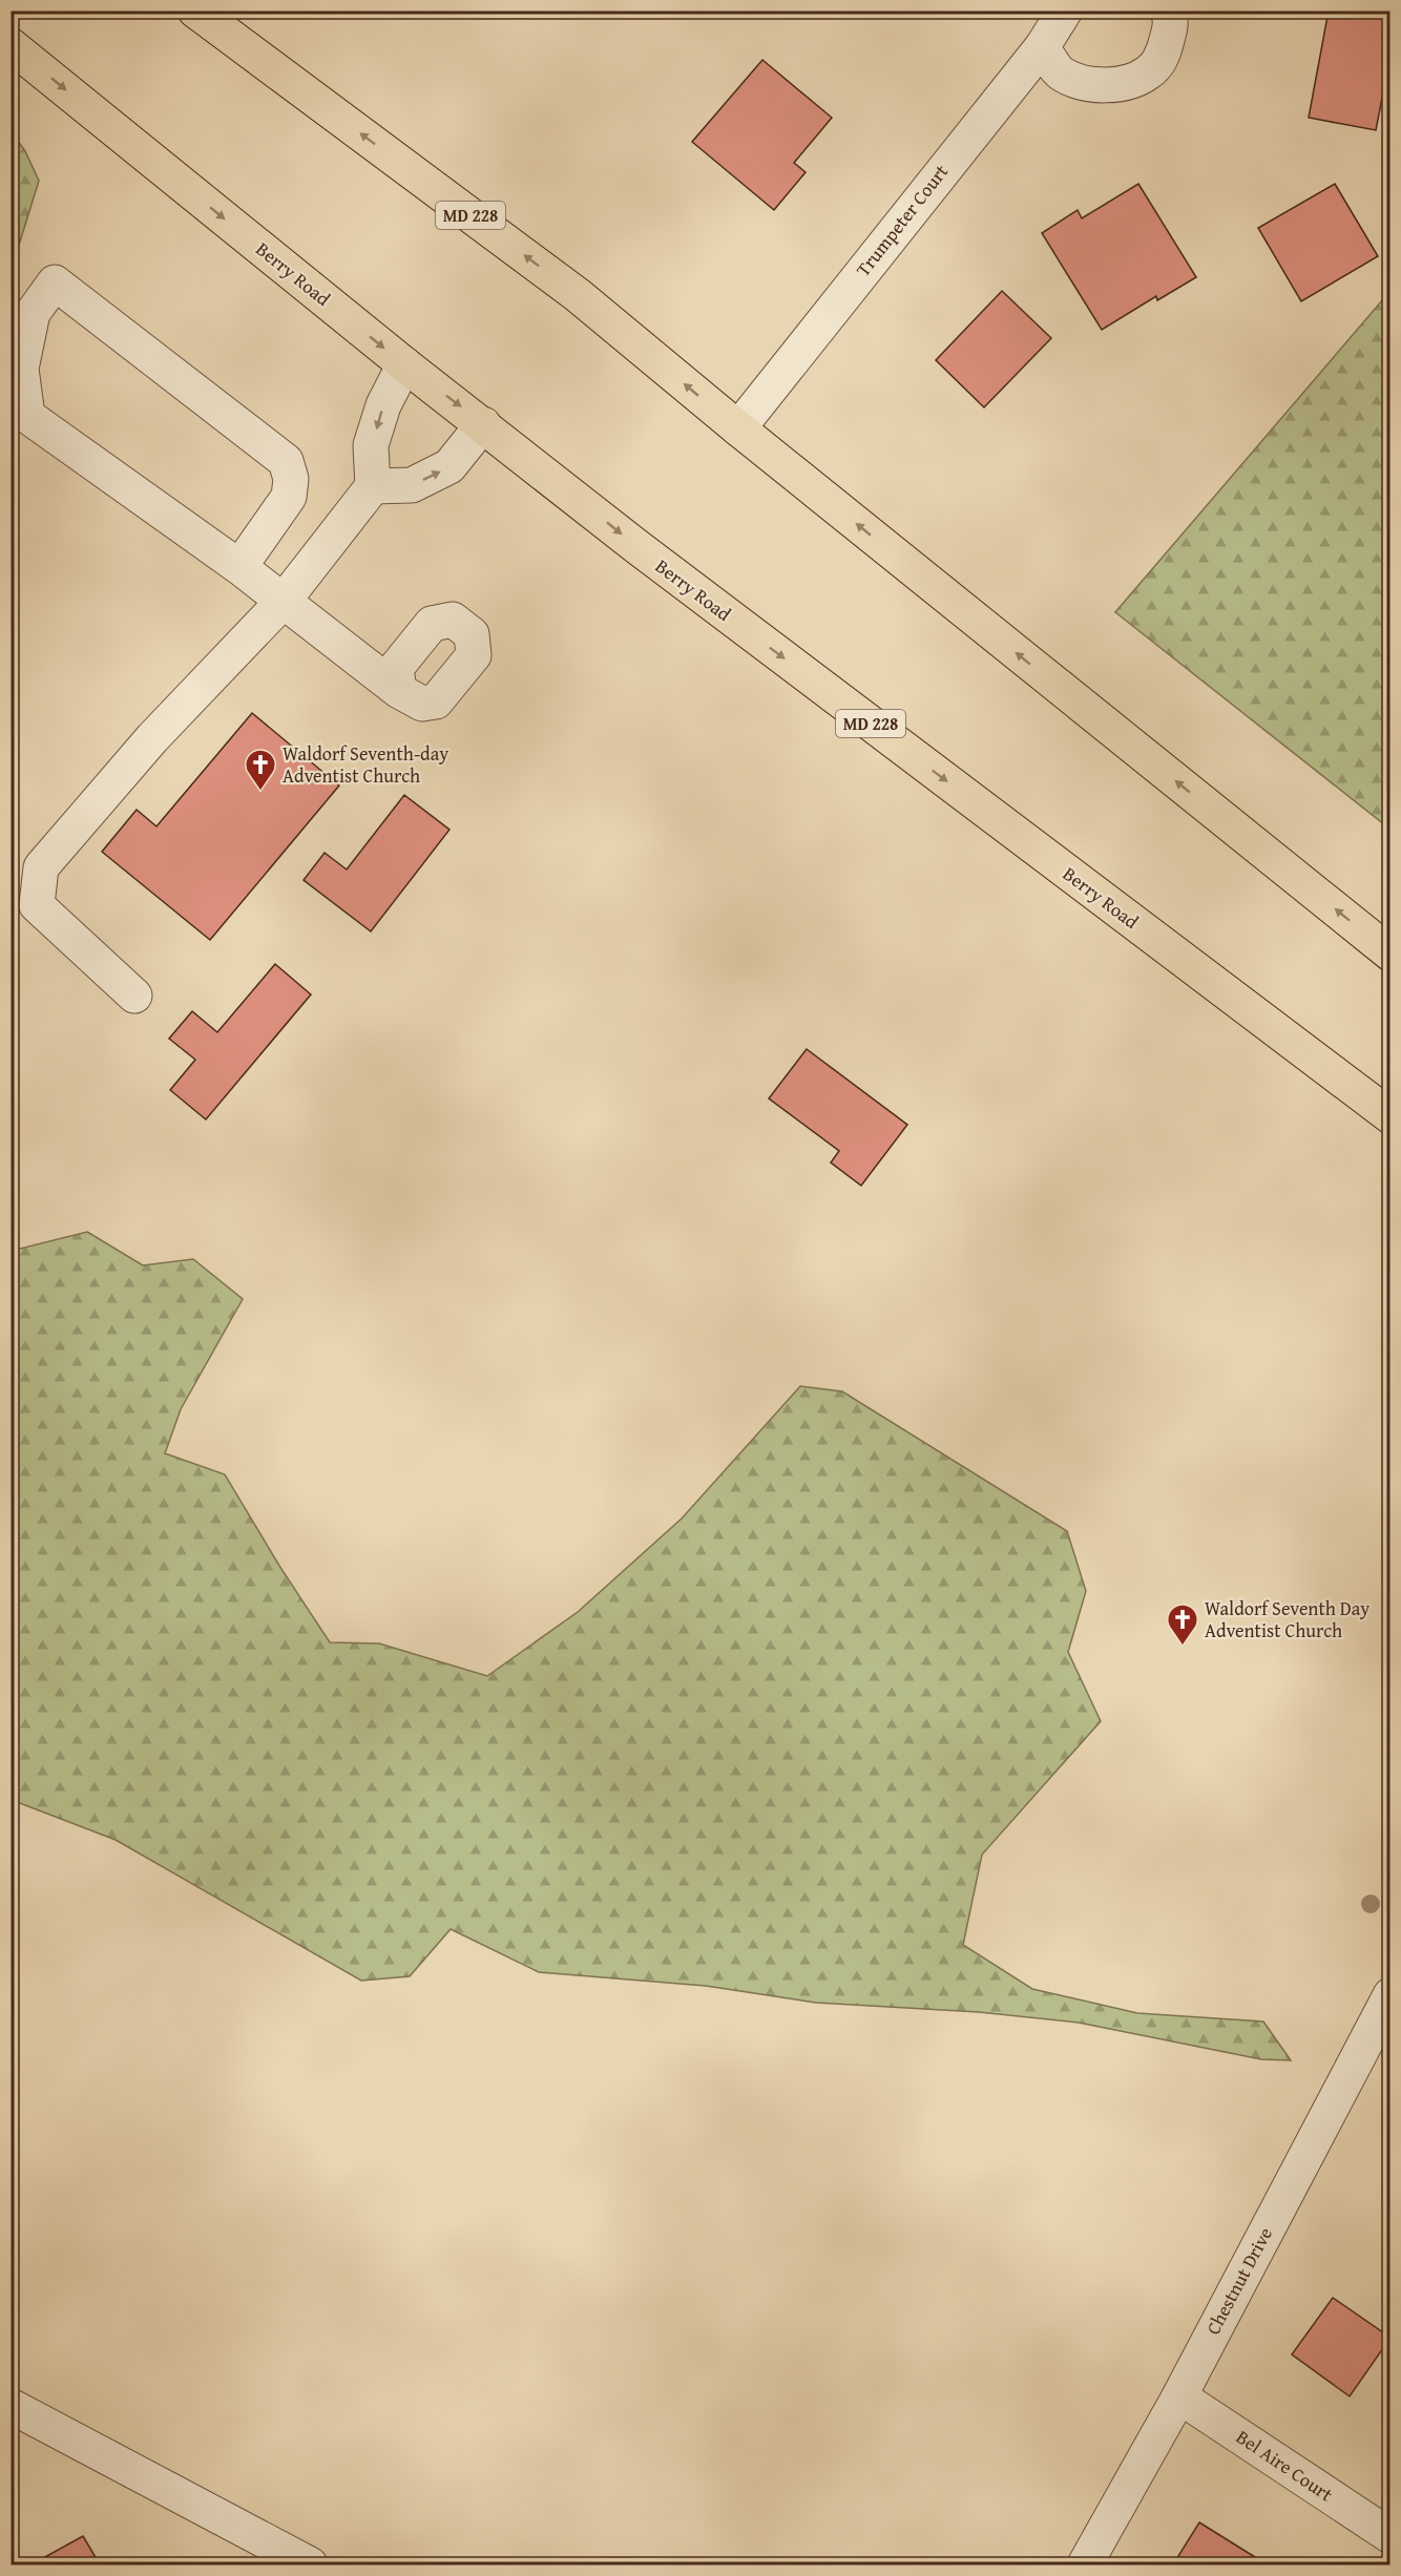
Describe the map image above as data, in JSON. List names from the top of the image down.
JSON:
{
  "streets": {
    "highway": ["MD 228", "Berry Road"],
    "street": ["Trumpeter Court", "Chestnut Drive", "Bel Aire Court"]
  },
  "crossings": [
    ["MD 228", "Trumpeter Court"],
    ["Chestnut Drive", "Bel Aire Court"]
  ],
  "places": {
    "church": ["Waldorf Seventh-day Adventist Church", "Waldorf Seventh Day Adventist Church"]
  }
}
